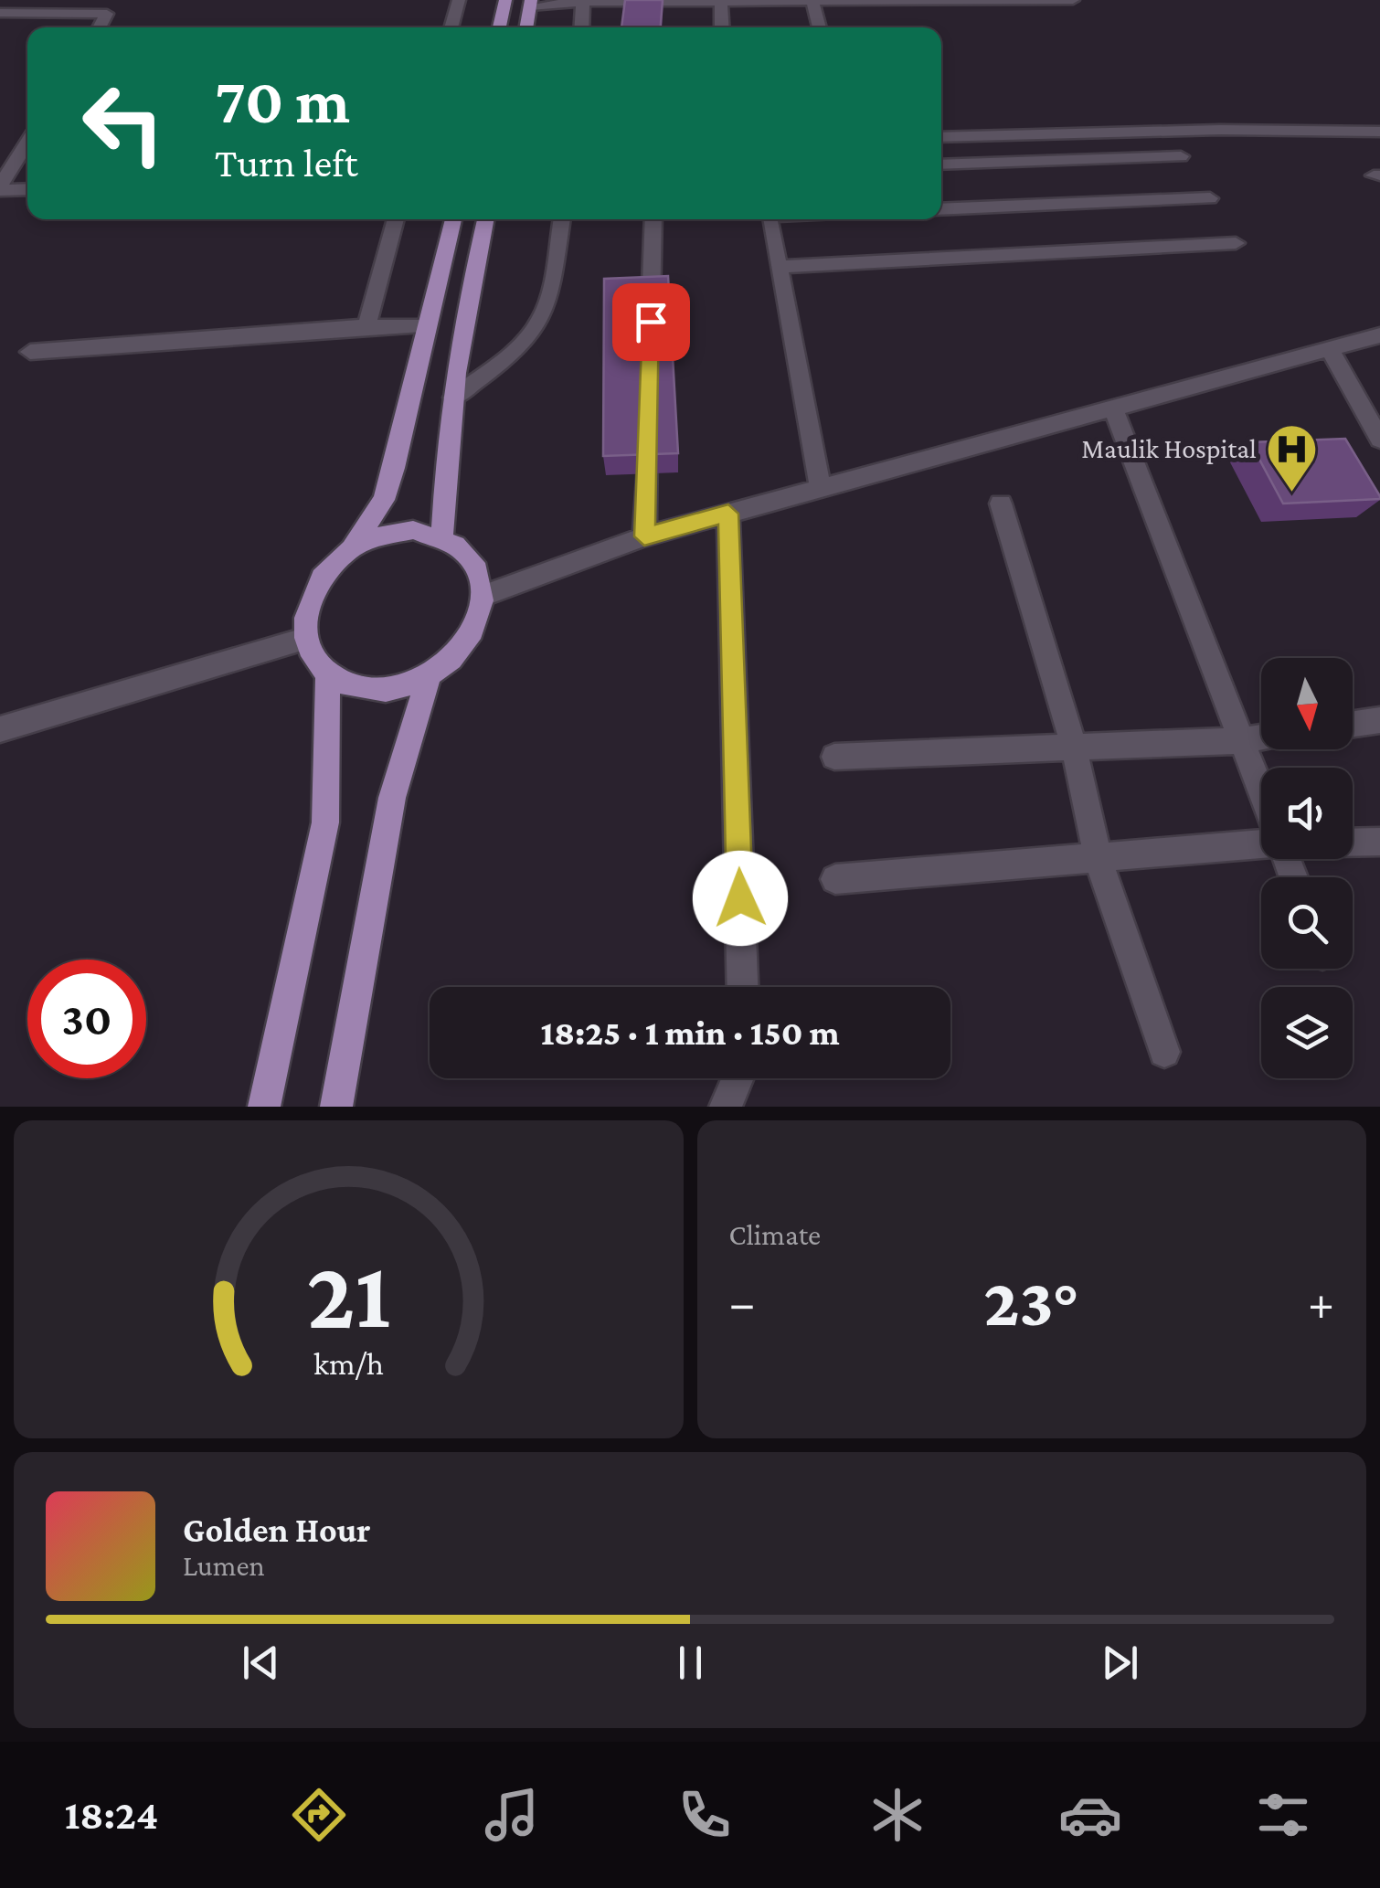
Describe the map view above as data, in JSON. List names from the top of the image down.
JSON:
{
  "places": {
    "hospital": ["Maulik Hospital"]
  },
  "north": "bottom",
  "page": {
    "turn": ["70 m", "Turn left"],
    "limit": "30",
    "trip": "18:25 · 1 min · 150 m",
    "tile": "Climate",
    "heat": ["−", "23°", "+"],
    "song": ["Golden Hour", "Lumen"],
    "tabs": "18:24",
    "gauge": ["21", "km/h"]
  }
}
